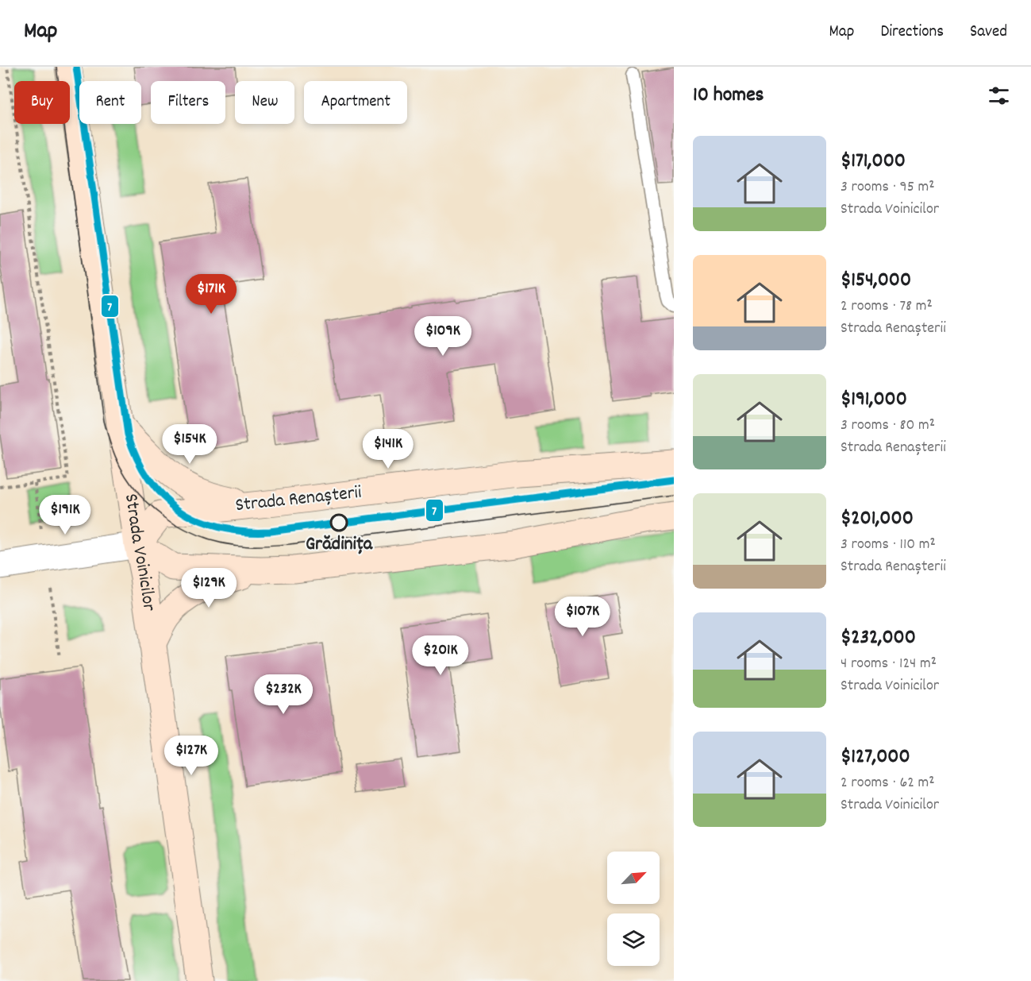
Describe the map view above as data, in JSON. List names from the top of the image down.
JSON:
{
  "streets": {
    "street": ["Strada Renașterii", "Strada Voinicilor"]
  },
  "crossings": [
    ["Strada Renașterii", "Strada Voinicilor"]
  ],
  "places": ["Grădinița"],
  "lines": ["transit line 7"],
  "north": "top right",
  "page": {
    "header": "Map",
    "nav": ["Map", "Directions", "Saved"],
    "heading": "10 homes",
    "chip": [
      "Buy",
      "Rent",
      "Filters",
      "New",
      "Apartment"
    ],
    "list": [
      {
        "name": "$171,000",
        "note": "3 rooms · 95 m² · Strada Voinicilor"
      },
      {
        "name": "$154,000",
        "note": "2 rooms · 78 m² · Strada Renașterii"
      },
      {
        "name": "$191,000",
        "note": "3 rooms · 80 m² · Strada Renașterii"
      },
      {
        "name": "$201,000",
        "note": "3 rooms · 110 m² · Strada Renașterii"
      },
      {
        "name": "$232,000",
        "note": "4 rooms · 124 m² · Strada Voinicilor"
      },
      {
        "name": "$127,000",
        "note": "2 rooms · 62 m² · Strada Voinicilor"
      }
    ],
    "price": [
      "$171K",
      "$109K",
      "$154K",
      "$141K",
      "$191K",
      "$129K",
      "$107K",
      "$201K",
      "$232K",
      "$127K"
    ]
  }
}
